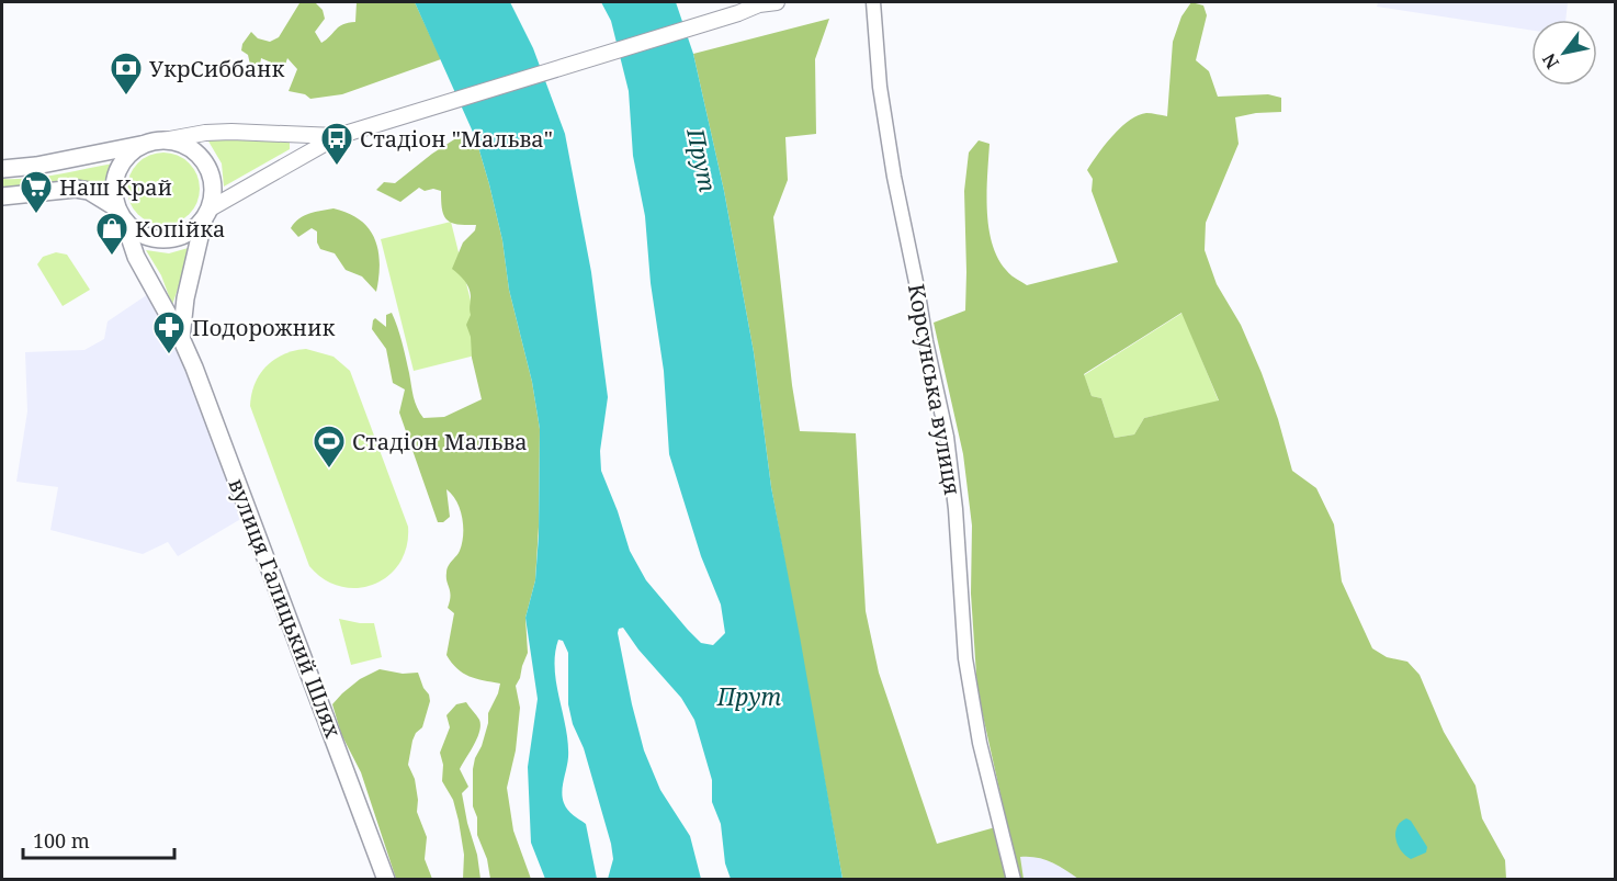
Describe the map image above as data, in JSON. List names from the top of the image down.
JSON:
{
  "streets": {
    "highway": ["вулиця Галицький Шлях"],
    "main road": ["Корсунська вулиця"]
  },
  "water": ["Прут"],
  "places": {
    "bank": ["УкрСиббанк"],
    "bus stop": ["Стадіон \"Мальва\""],
    "supermarket": ["Наш Край"],
    "shop": ["Копійка"],
    "pharmacy": ["Подорожник"],
    "sports": ["Стадіон Мальва"]
  },
  "scale_bar": "100 m",
  "north": "bottom left"
}
